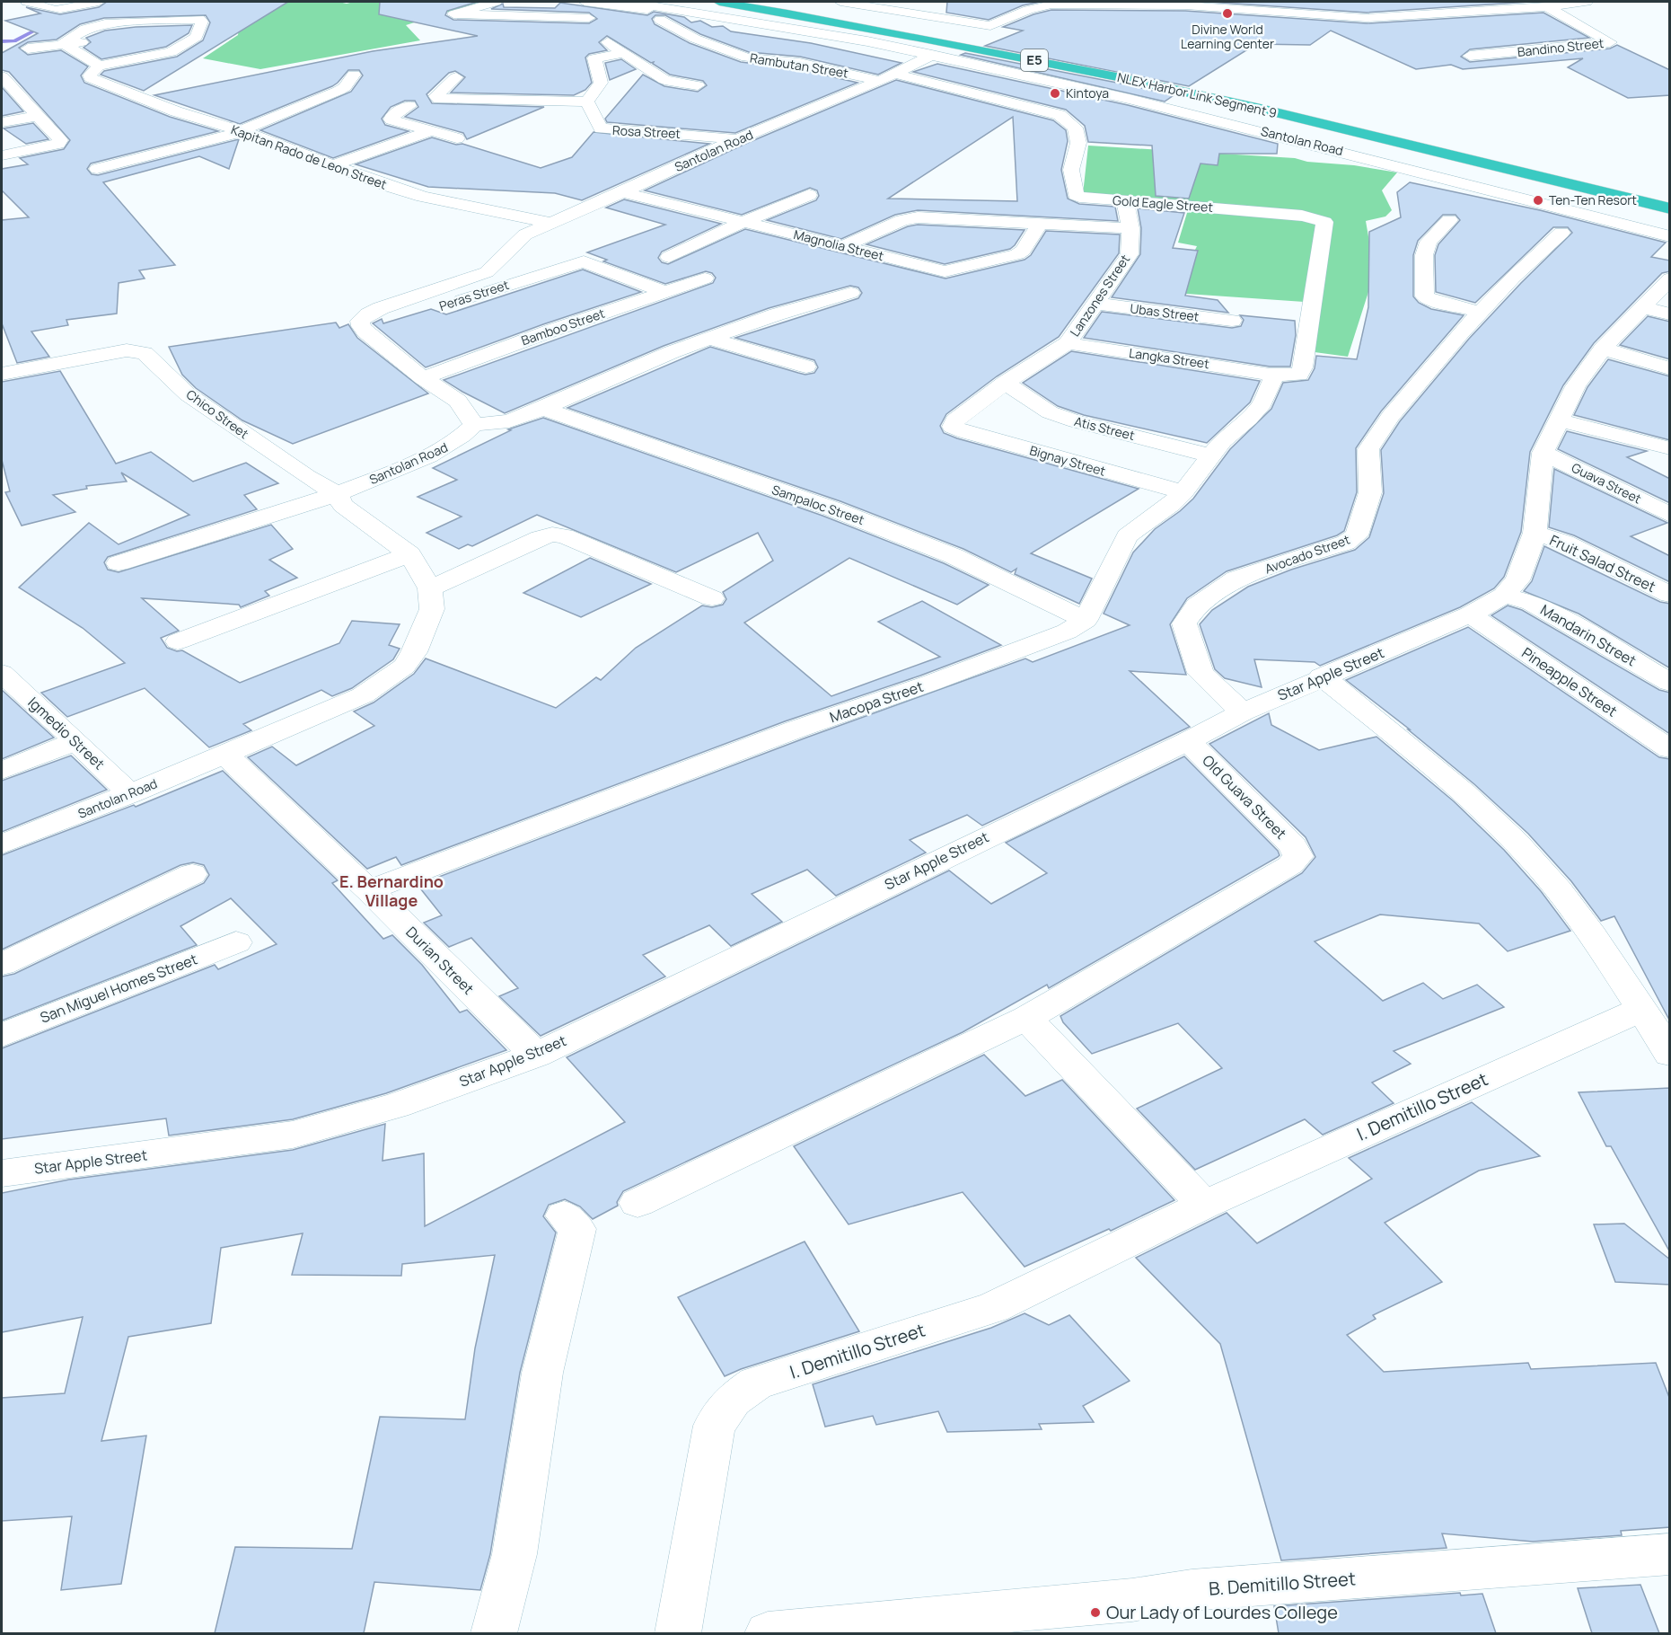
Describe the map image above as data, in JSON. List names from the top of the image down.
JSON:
{
  "streets": {
    "highway": ["E5", "NLEX Harbor Link Segment 9"],
    "street": [
      "Bandino Street",
      "Rambutan Street",
      "Rosa Street",
      "Santolan Road",
      "Kapitan Rado de Leon Street",
      "Gold Eagle Street",
      "Magnolia Street",
      "Peras Street",
      "Lanzones Street",
      "Ubas Street",
      "Bamboo Street",
      "Langka Street",
      "Chico Street",
      "Atis Street",
      "Bignay Street",
      "Guava Street",
      "Sampaloc Street",
      "Avocado Street",
      "Fruit Salad Street",
      "Mandarin Street",
      "Star Apple Street",
      "Pineapple Street",
      "Macopa Street",
      "Igmedio Street",
      "Old Guava Street",
      "Durian Street",
      "San Miguel Homes Street",
      "I. Demitillo Street",
      "B. Demitillo Street"
    ]
  },
  "crossings": [
    ["Rambutan Street", "Santolan Road"],
    ["Rambutan Street", "Gold Eagle Street"],
    ["Rosa Street", "Santolan Road"],
    ["Santolan Road", "Kapitan Rado de Leon Street"],
    ["Santolan Road", "Gold Eagle Street"],
    ["Santolan Road", "Magnolia Street"],
    ["Santolan Road", "Peras Street"],
    ["Santolan Road", "Chico Street"],
    ["Santolan Road", "Igmedio Street"],
    ["Santolan Road", "Durian Street"],
    ["Gold Eagle Street", "Lanzones Street"],
    ["Gold Eagle Street", "Langka Street"],
    ["Peras Street", "Bamboo Street"],
    ["Lanzones Street", "Ubas Street"],
    ["Lanzones Street", "Langka Street"],
    ["Lanzones Street", "Atis Street"],
    ["Lanzones Street", "Bignay Street"],
    ["Guava Street", "Star Apple Street"],
    ["Sampaloc Street", "Macopa Street"],
    ["Avocado Street", "Star Apple Street"],
    ["Fruit Salad Street", "Star Apple Street"],
    ["Mandarin Street", "Star Apple Street"],
    ["Star Apple Street", "Pineapple Street"],
    ["Star Apple Street", "Old Guava Street"],
    ["Star Apple Street", "Durian Street"],
    ["Macopa Street", "Durian Street"]
  ],
  "districts": ["E. Bernardino Village"],
  "places": [
    "Divine World Learning Center",
    "Kintoya",
    "Ten-Ten Resort",
    "Our Lady of Lourdes College"
  ]
}
